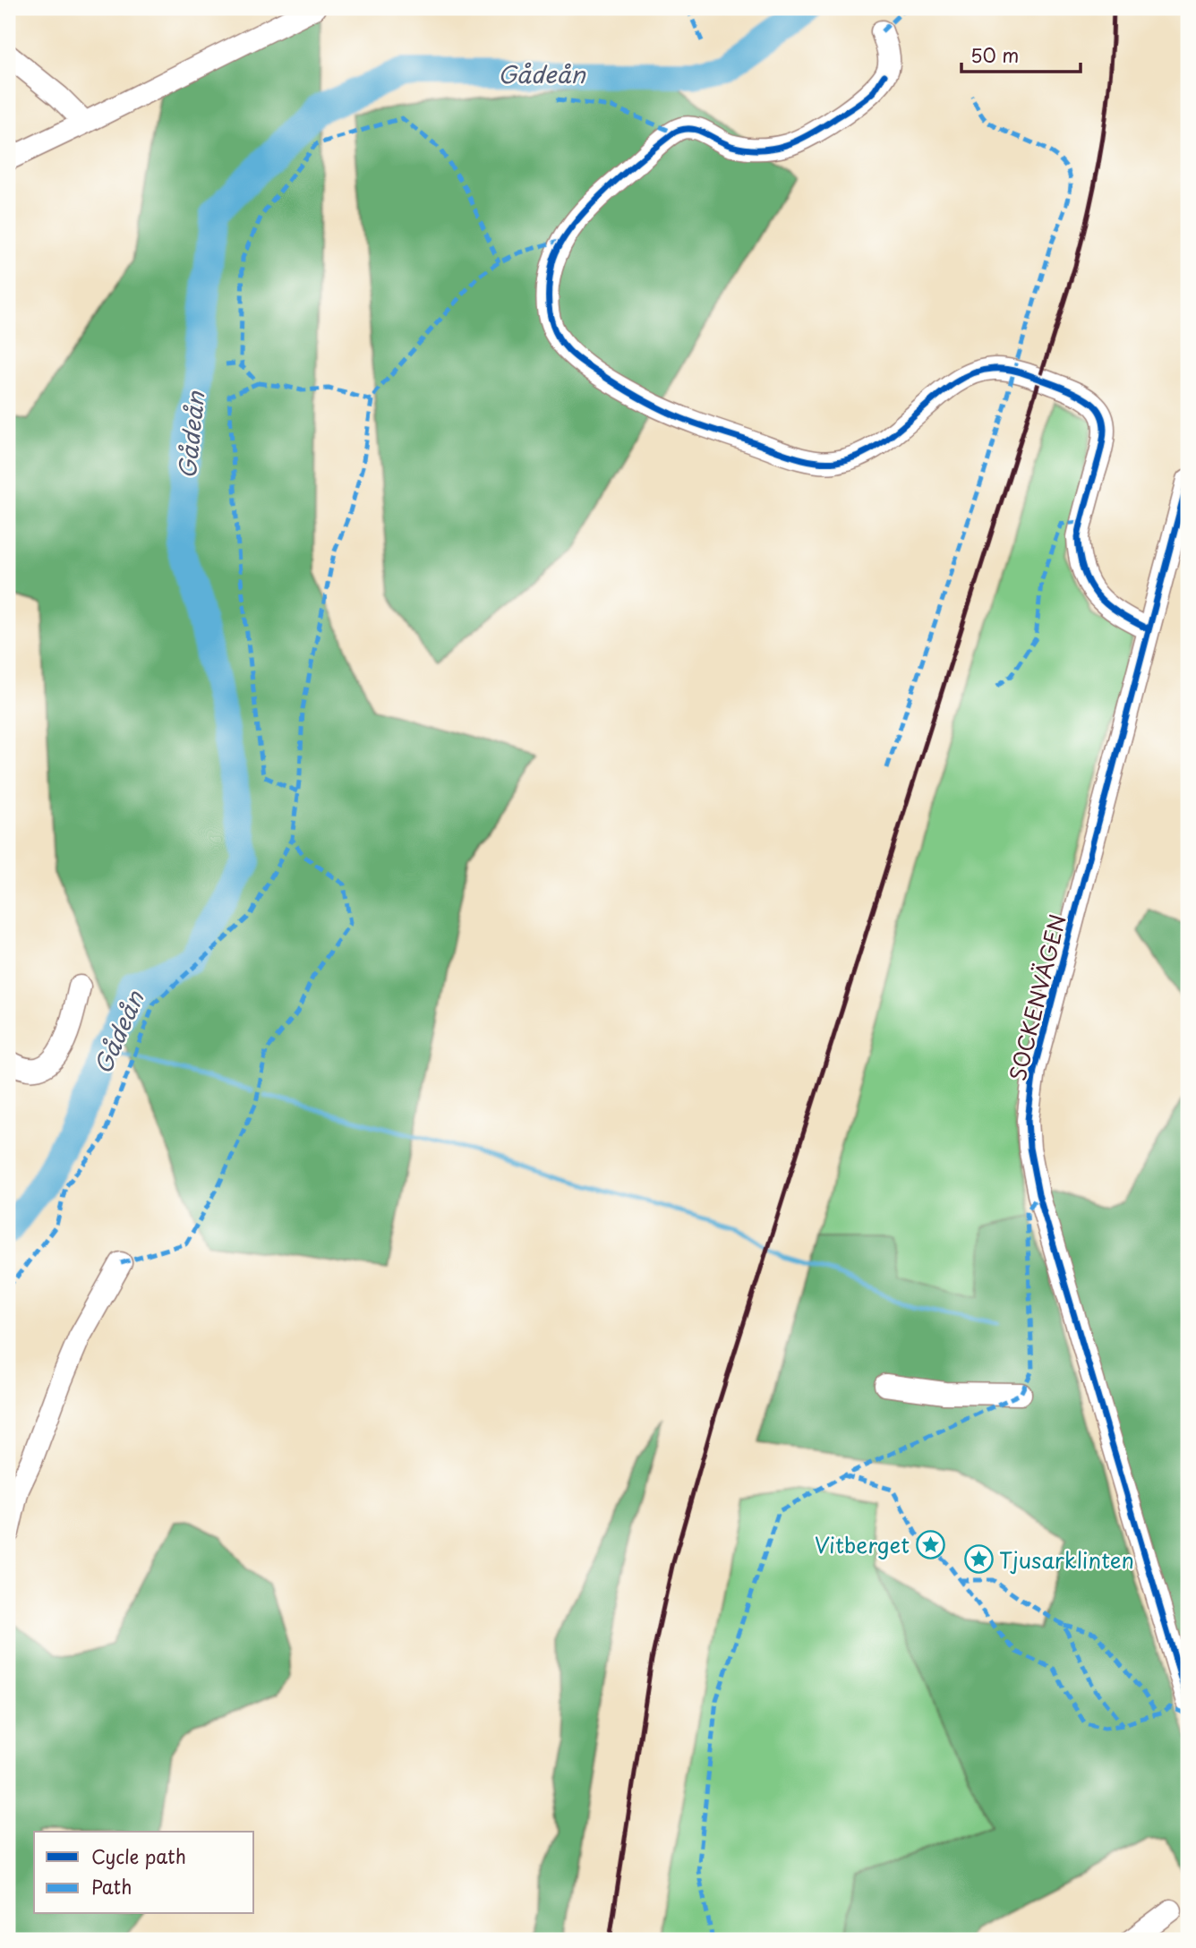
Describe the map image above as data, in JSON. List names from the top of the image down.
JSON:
{
  "streets": {
    "street": ["SOCKENVÄGEN"]
  },
  "water": ["Gådeån"],
  "places": {
    "place": ["Vitberget", "Tjusarklinten"]
  },
  "legend": ["Cycle path", "Path"],
  "scale_bar": "50 m"
}
